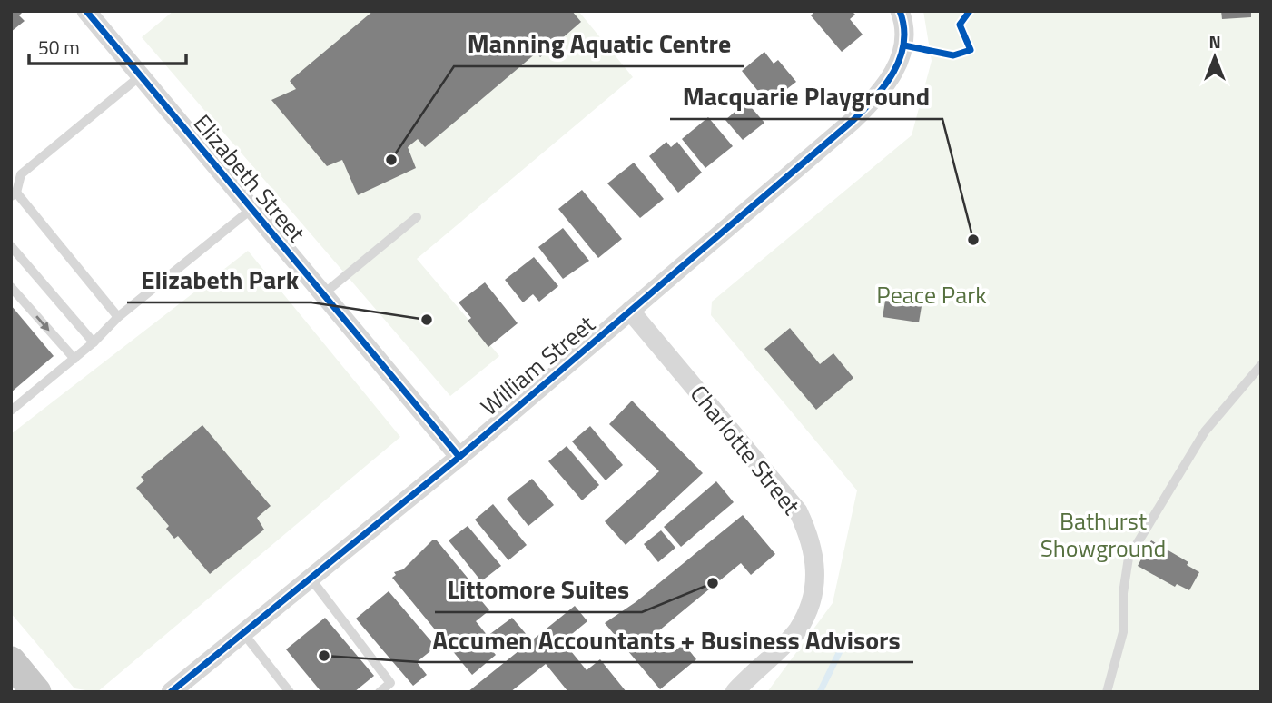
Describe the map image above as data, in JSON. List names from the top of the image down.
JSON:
{
  "streets": {
    "street": ["Elizabeth Street", "William Street", "Charlotte Street"]
  },
  "crossings": [
    ["Elizabeth Street", "William Street"],
    ["William Street", "Charlotte Street"]
  ],
  "parks": ["Peace Park", "Bathurst Showground"],
  "places": [
    "Manning Aquatic Centre",
    "Macquarie Playground",
    "Elizabeth Park",
    "Littomore Suites",
    "Accumen Accountants + Business Advisors"
  ],
  "scale_bar": "50 m",
  "north": "top"
}
